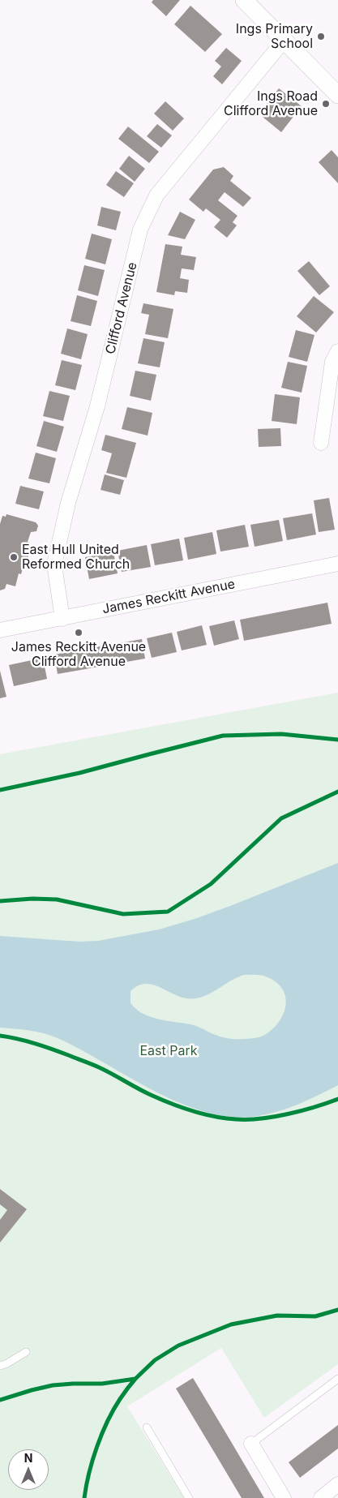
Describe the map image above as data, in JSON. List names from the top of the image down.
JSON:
{
  "streets": {
    "street": ["Clifford Avenue", "James Reckitt Avenue"]
  },
  "crossings": [
    ["Clifford Avenue", "James Reckitt Avenue"]
  ],
  "parks": ["East Park"],
  "places": [
    "Ings Primary School",
    "Ings Road Clifford Avenue",
    "East Hull United Reformed Church",
    "James Reckitt Avenue Clifford Avenue"
  ],
  "north": "top"
}
